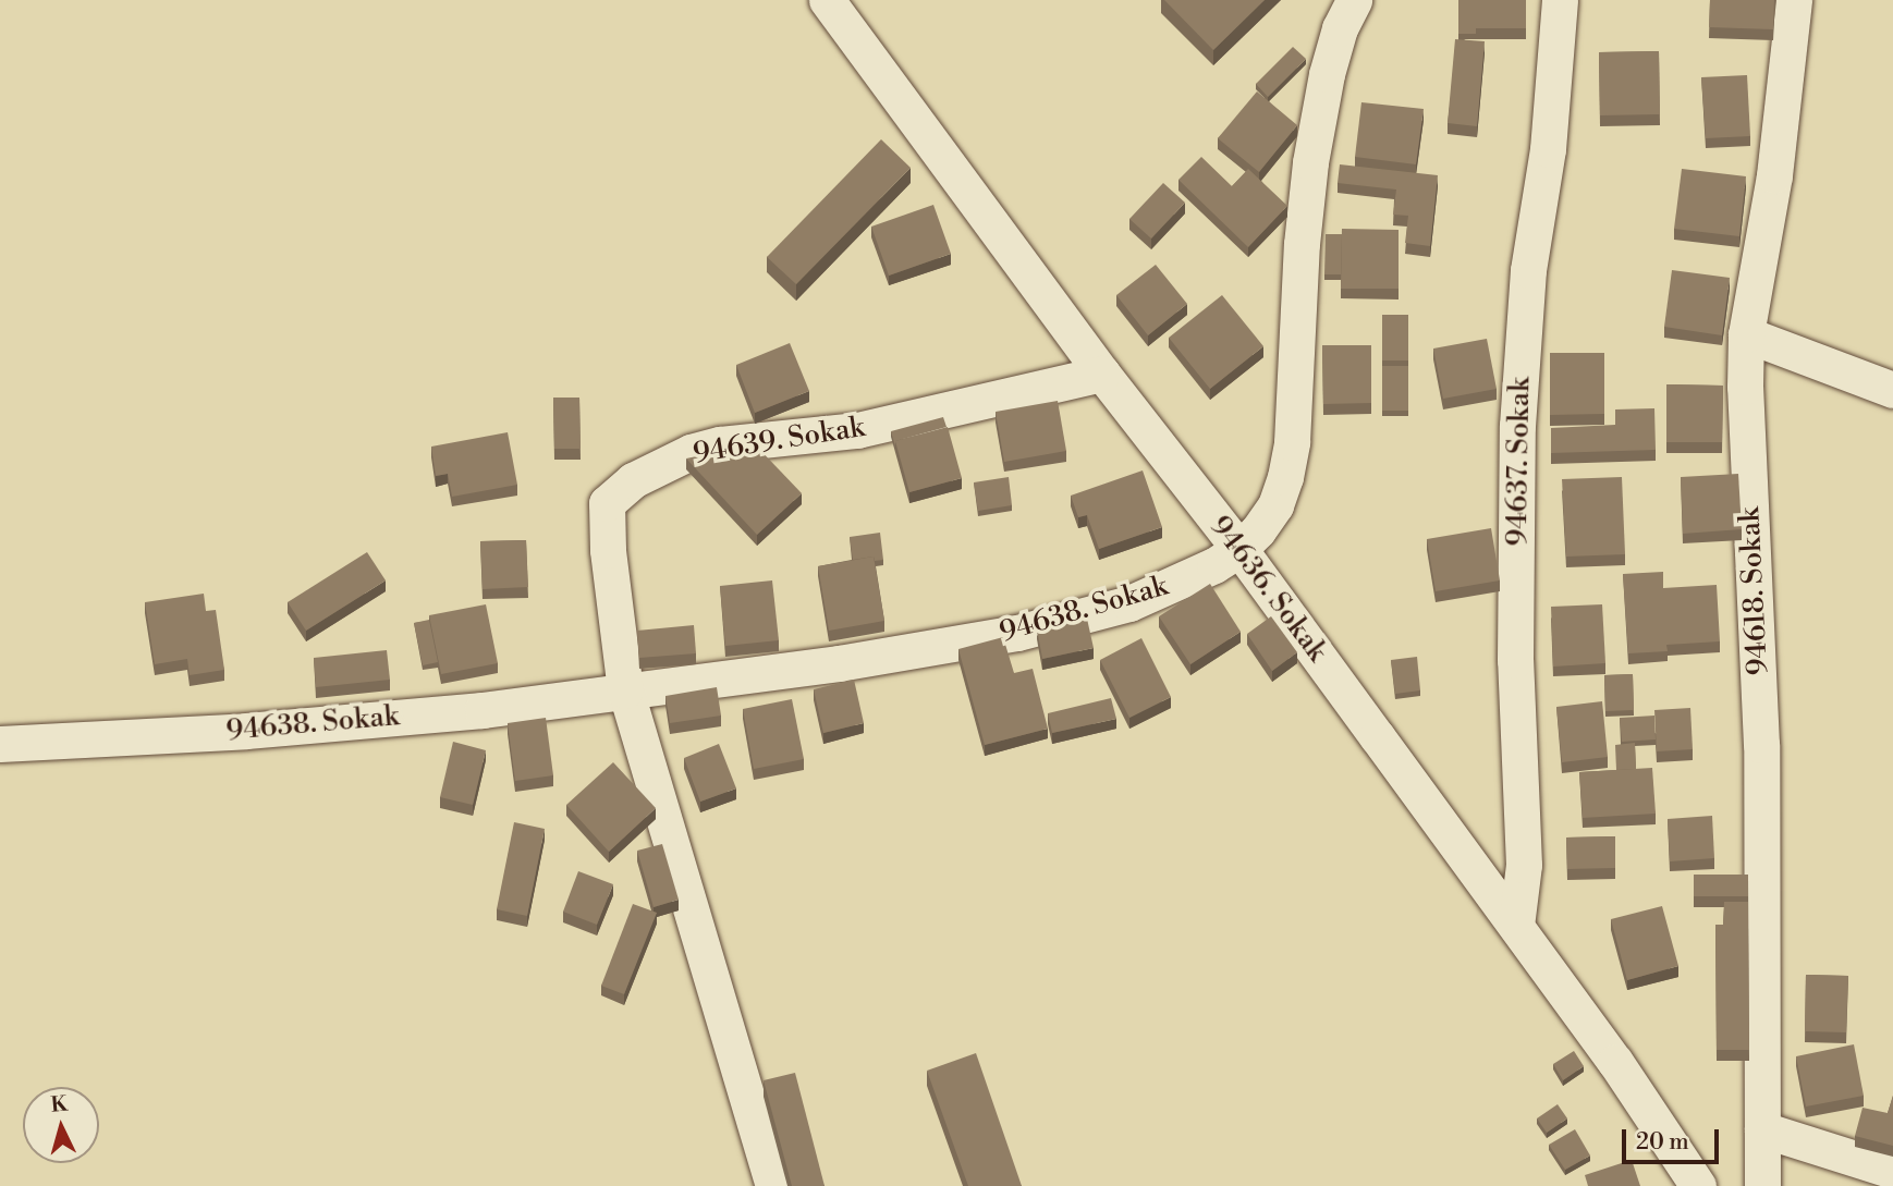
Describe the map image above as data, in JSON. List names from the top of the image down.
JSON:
{
  "streets": {
    "street": [
      "94639. Sokak",
      "94637. Sokak",
      "94636. Sokak",
      "94618. Sokak",
      "94638. Sokak"
    ]
  },
  "crossings": [
    ["94639. Sokak", "94636. Sokak"],
    ["94639. Sokak", "94638. Sokak"],
    ["94637. Sokak", "94636. Sokak"],
    ["94636. Sokak", "94638. Sokak"]
  ],
  "scale_bar": "20 m",
  "north": "top"
}
